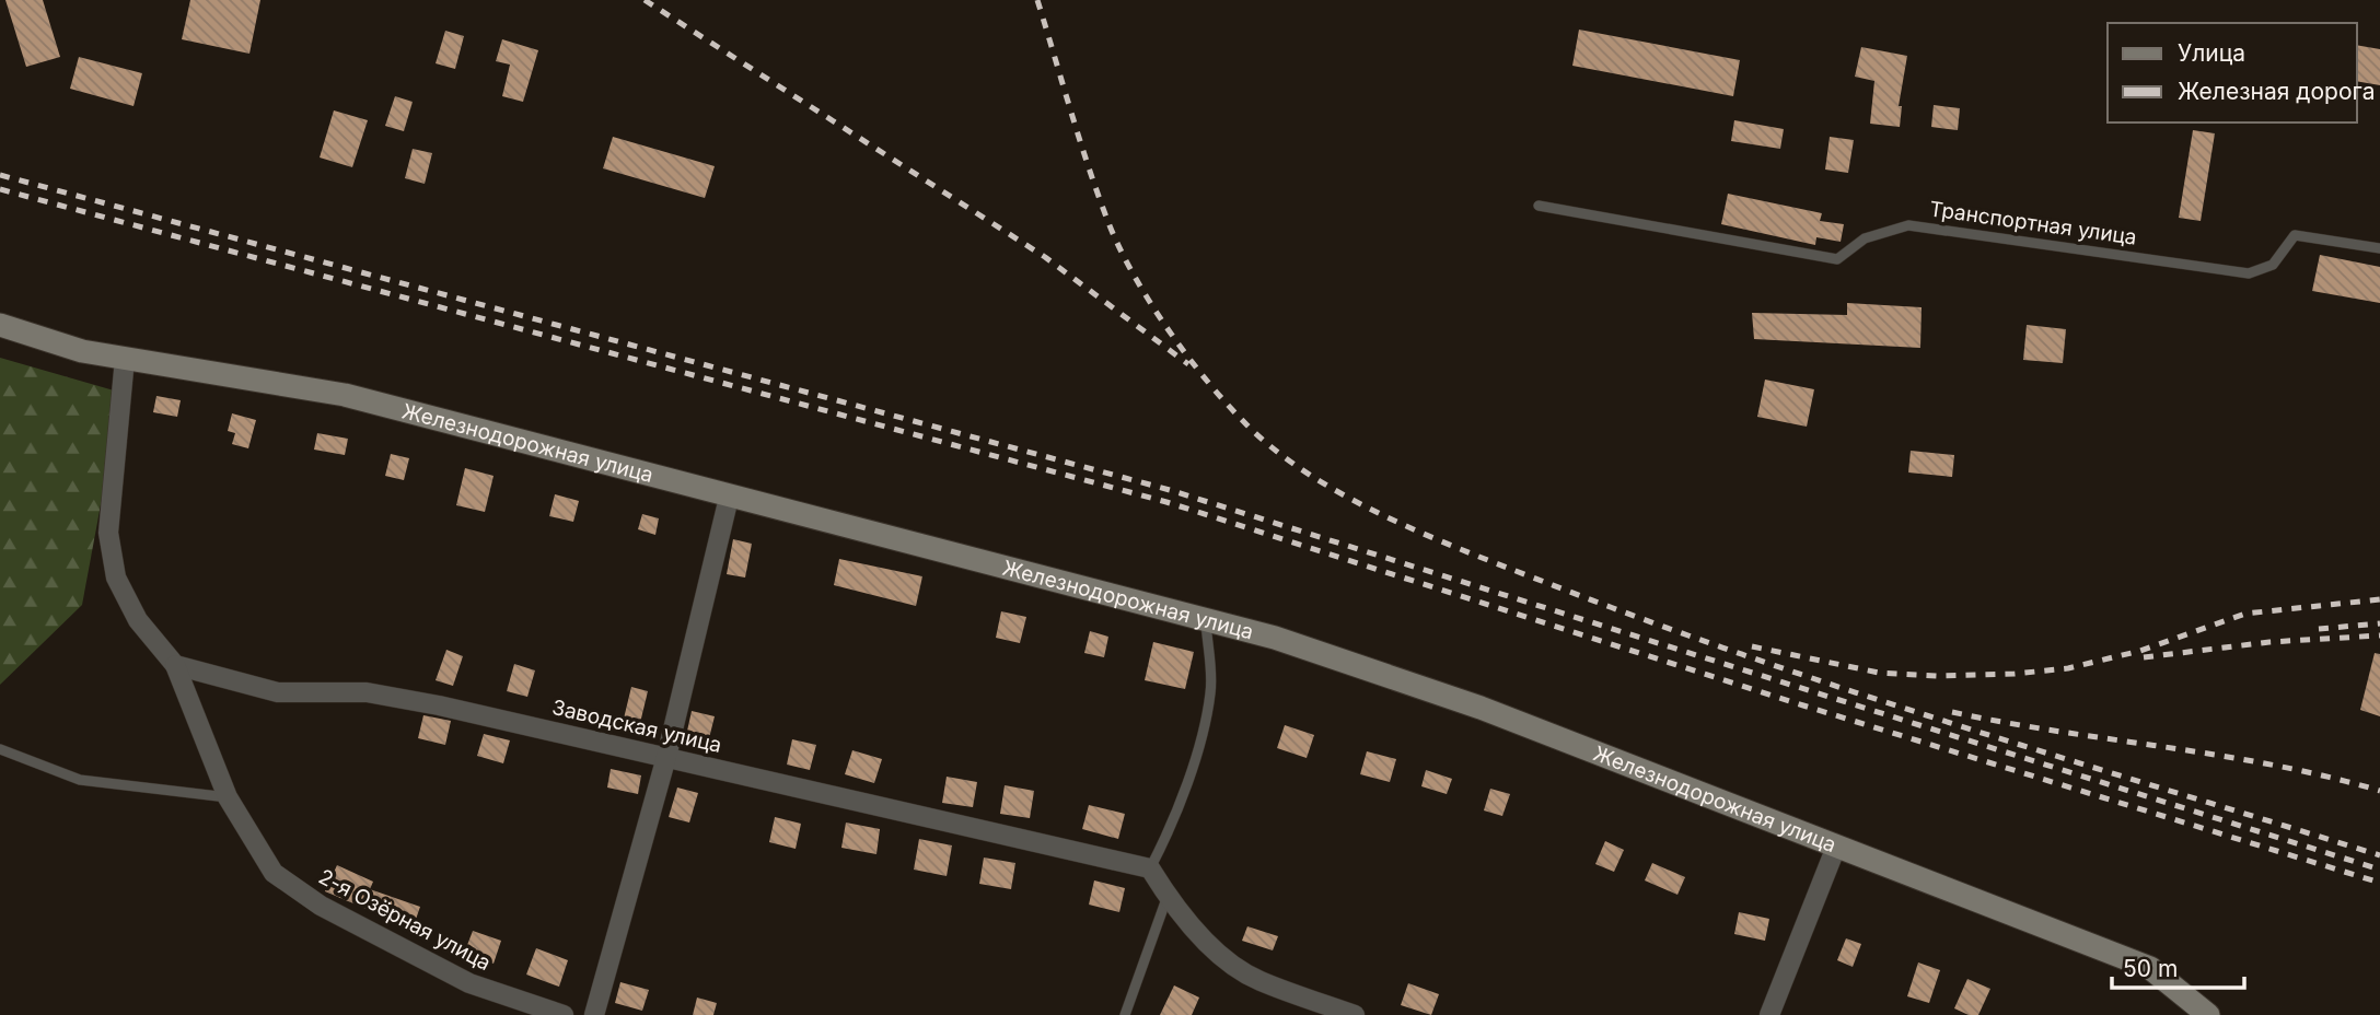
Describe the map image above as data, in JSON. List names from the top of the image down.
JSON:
{
  "streets": {
    "street": ["Железнодорожная улица", "Заводская улица", "2-я Озёрная улица"],
    "lane": ["Транспортная улица"]
  },
  "crossings": [
    ["Заводская улица", "2-я Озёрная улица"]
  ],
  "legend": ["Улица", "Железная дорога"],
  "scale_bar": "50 m"
}
